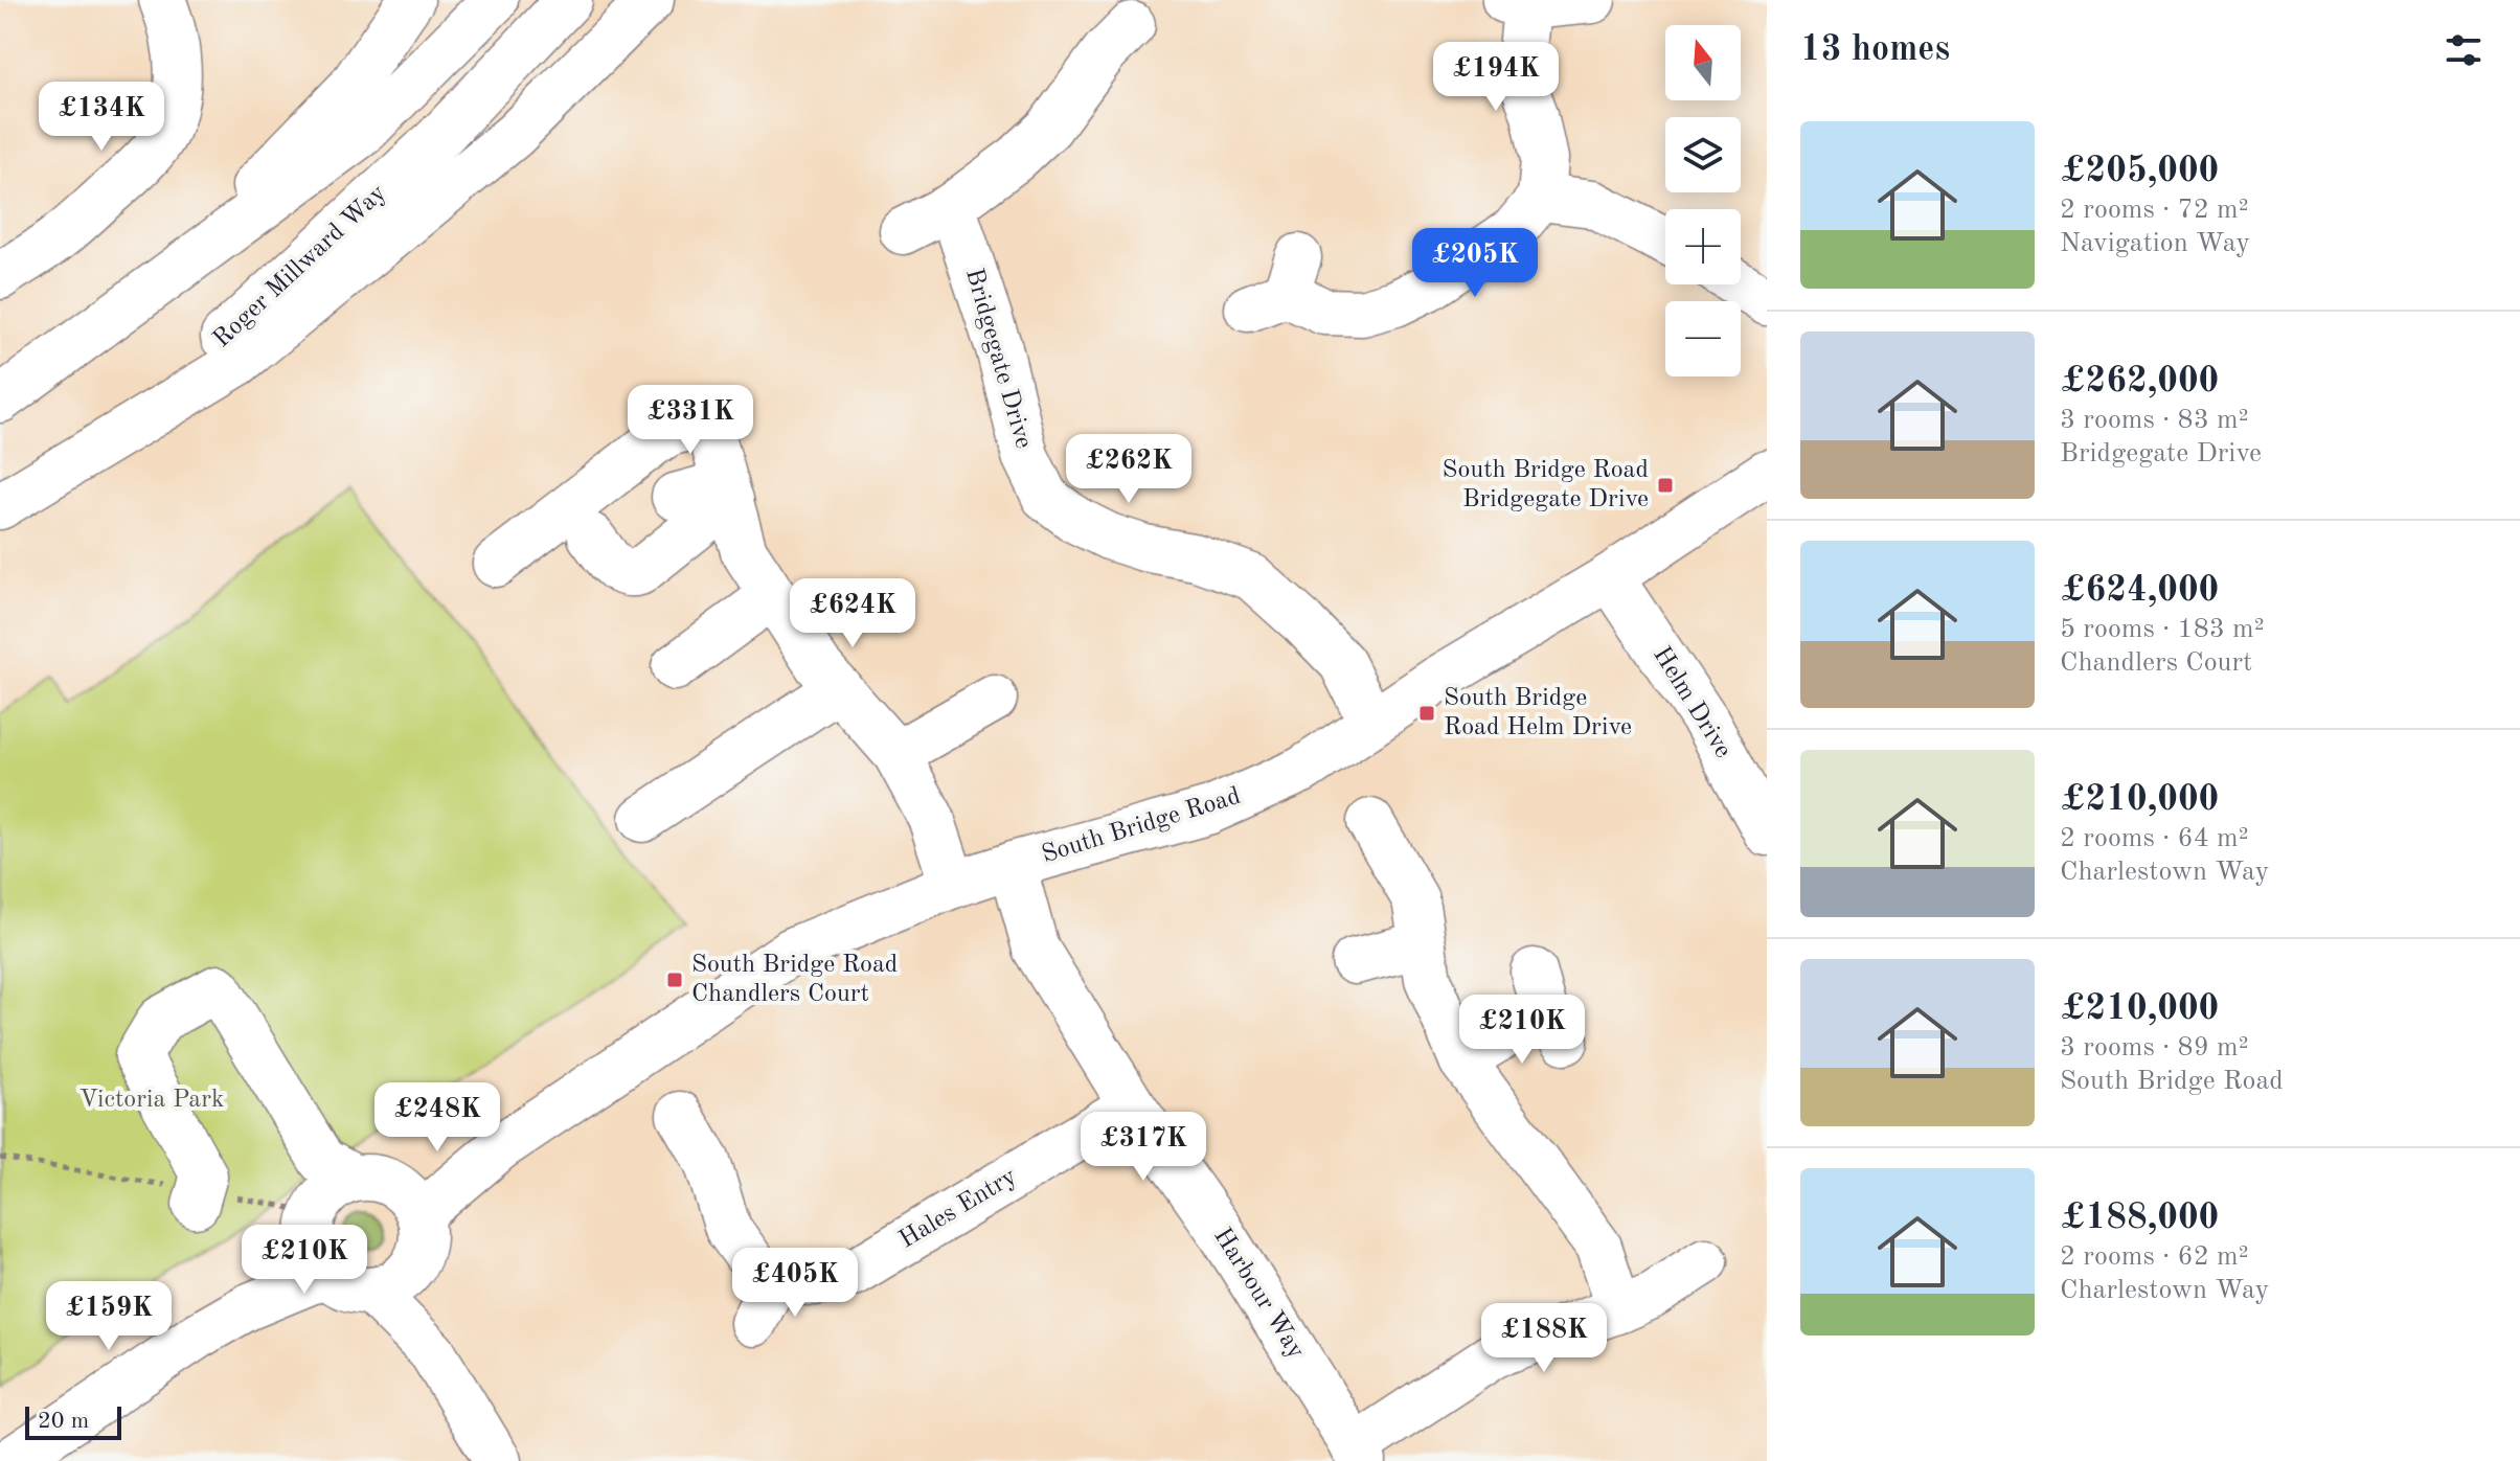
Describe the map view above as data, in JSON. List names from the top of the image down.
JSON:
{
  "streets": {
    "main road": [
      "Roger Millward Way",
      "Bridgegate Drive",
      "Helm Drive",
      "South Bridge Road",
      "Hales Entry",
      "Harbour Way"
    ]
  },
  "crossings": [
    ["Bridgegate Drive", "South Bridge Road"],
    ["Helm Drive", "South Bridge Road"],
    ["South Bridge Road", "Harbour Way"],
    ["Hales Entry", "Harbour Way"]
  ],
  "parks": ["Victoria Park"],
  "places": {
    "transit": ["South Bridge Road Bridgegate Drive", "South Bridge Road Helm Drive", "South Bridge Road Chandlers Court"]
  },
  "scale_bar": "20 m",
  "north": "top",
  "page": {
    "heading": "13 homes",
    "map_buttons": ["+", "−"],
    "price": [
      "£194K",
      "£134K",
      "£205K",
      "£331K",
      "£262K",
      "£624K",
      "£210K",
      "£248K",
      "£317K",
      "£210K",
      "£405K",
      "£159K",
      "£188K"
    ],
    "list": [
      {
        "name": "£205,000",
        "note": "2 rooms · 72 m² · Navigation Way"
      },
      {
        "name": "£262,000",
        "note": "3 rooms · 83 m² · Bridgegate Drive"
      },
      {
        "name": "£624,000",
        "note": "5 rooms · 183 m² · Chandlers Court"
      },
      {
        "name": "£210,000",
        "note": "2 rooms · 64 m² · Charlestown Way"
      },
      {
        "name": "£210,000",
        "note": "3 rooms · 89 m² · South Bridge Road"
      },
      {
        "name": "£188,000",
        "note": "2 rooms · 62 m² · Charlestown Way"
      }
    ],
    "scale": "20 m"
  }
}
